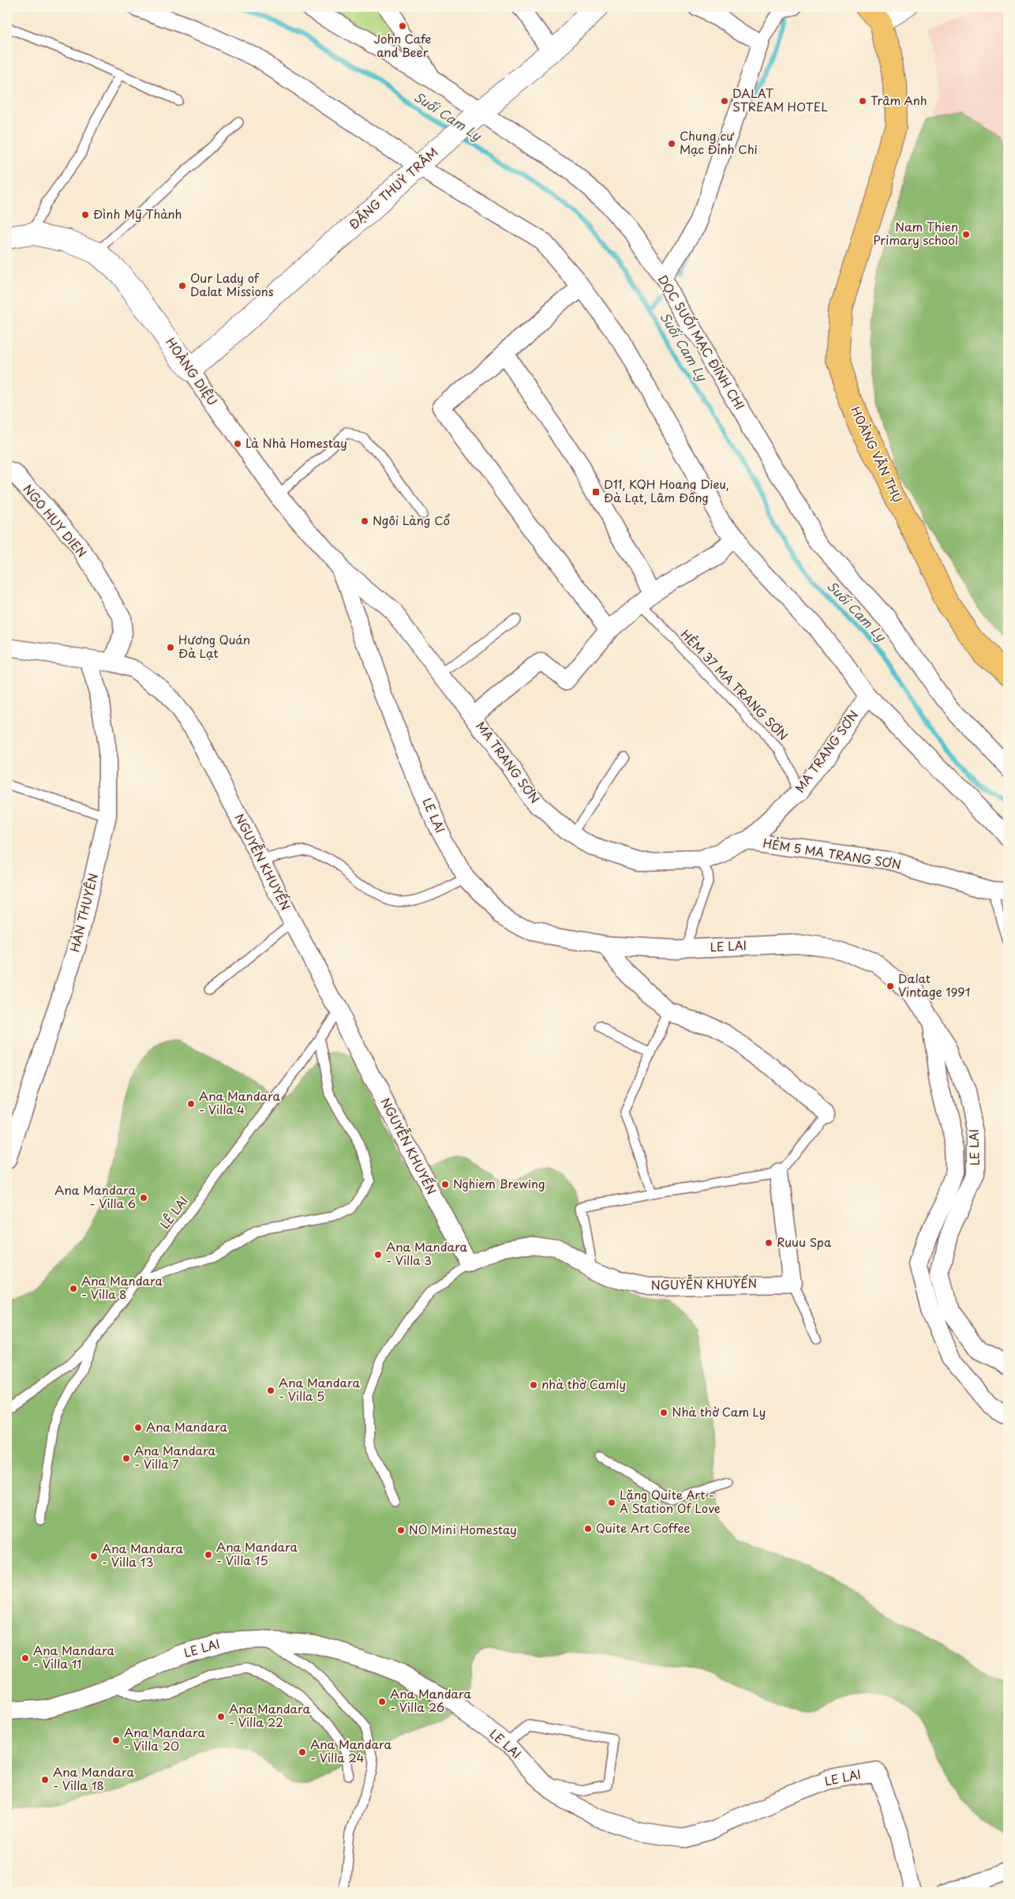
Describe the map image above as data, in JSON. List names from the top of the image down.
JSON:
{
  "streets": {
    "main road": ["HOÀNG VĂN THỤ"],
    "street": [
      "ĐẶNG THUỲ TRÂM",
      "DỌC SUỐI MẠC ĐĨNH CHI",
      "HOÀNG DIỆU",
      "NGO HUY DIEN",
      "MA TRANG SƠN",
      "LE LAI",
      "HẺM 5 MA TRANG SƠN",
      "NGUYỄN KHUYẾN",
      "HÀN THUYÊN"
    ],
    "lane": ["HẺM 37 MA TRANG SƠN", "LÊ LAI"]
  },
  "crossings": [
    ["ĐẶNG THUỲ TRÂM", "DỌC SUỐI MẠC ĐĨNH CHI"],
    ["ĐẶNG THUỲ TRÂM", "HOÀNG DIỆU"],
    ["HOÀNG DIỆU", "MA TRANG SƠN"],
    ["HOÀNG DIỆU", "LE LAI"],
    ["NGO HUY DIEN", "NGUYỄN KHUYẾN"],
    ["HẺM 37 MA TRANG SƠN", "MA TRANG SƠN"],
    ["MA TRANG SƠN", "LE LAI"],
    ["MA TRANG SƠN", "HẺM 5 MA TRANG SƠN"],
    ["NGUYỄN KHUYẾN", "HÀN THUYÊN"],
    ["NGUYỄN KHUYẾN", "LÊ LAI"]
  ],
  "water": ["Suối Cam Ly"],
  "places": {
    "other": [
      "John Cafe and Beer",
      "DALAT STREAM HOTEL",
      "Trâm Anh",
      "Chung cư Mạc Đỉnh Chi",
      "Đình Mỹ Thành",
      "Nam Thien Primary school",
      "Our Lady of Dalat Missions",
      "Là Nhà Homestay",
      "Ngôi Làng Cổ",
      "Hương Quán Đà Lạt",
      "Dalat Vintage 1991",
      "Ana Mandara - Villa 4",
      "Nghiem Brewing",
      "Ana Mandara - Villa 6",
      "Ruuu Spa",
      "Ana Mandara - Villa 3",
      "Ana Mandara - Villa 8",
      "nhà thờ Camly",
      "Ana Mandara - Villa 5",
      "Nhà thờ Cam Ly",
      "Ana Mandara",
      "Ana Mandara - Villa 7",
      "Lặng Quite Art - A Station Of Love",
      "Quite Art Coffee",
      "NO Mini Homestay",
      "Ana Mandara - Villa 15",
      "Ana Mandara - Villa 13",
      "Ana Mandara - Villa 11",
      "Ana Mandara - Villa 26",
      "Ana Mandara - Villa 22",
      "Ana Mandara - Villa 20",
      "Ana Mandara - Villa 24",
      "Ana Mandara - Villa 18"
    ],
    "transit": ["D11, KQH Hoang Dieu, Đà Lạt, Lâm Đồng"]
  }
}
